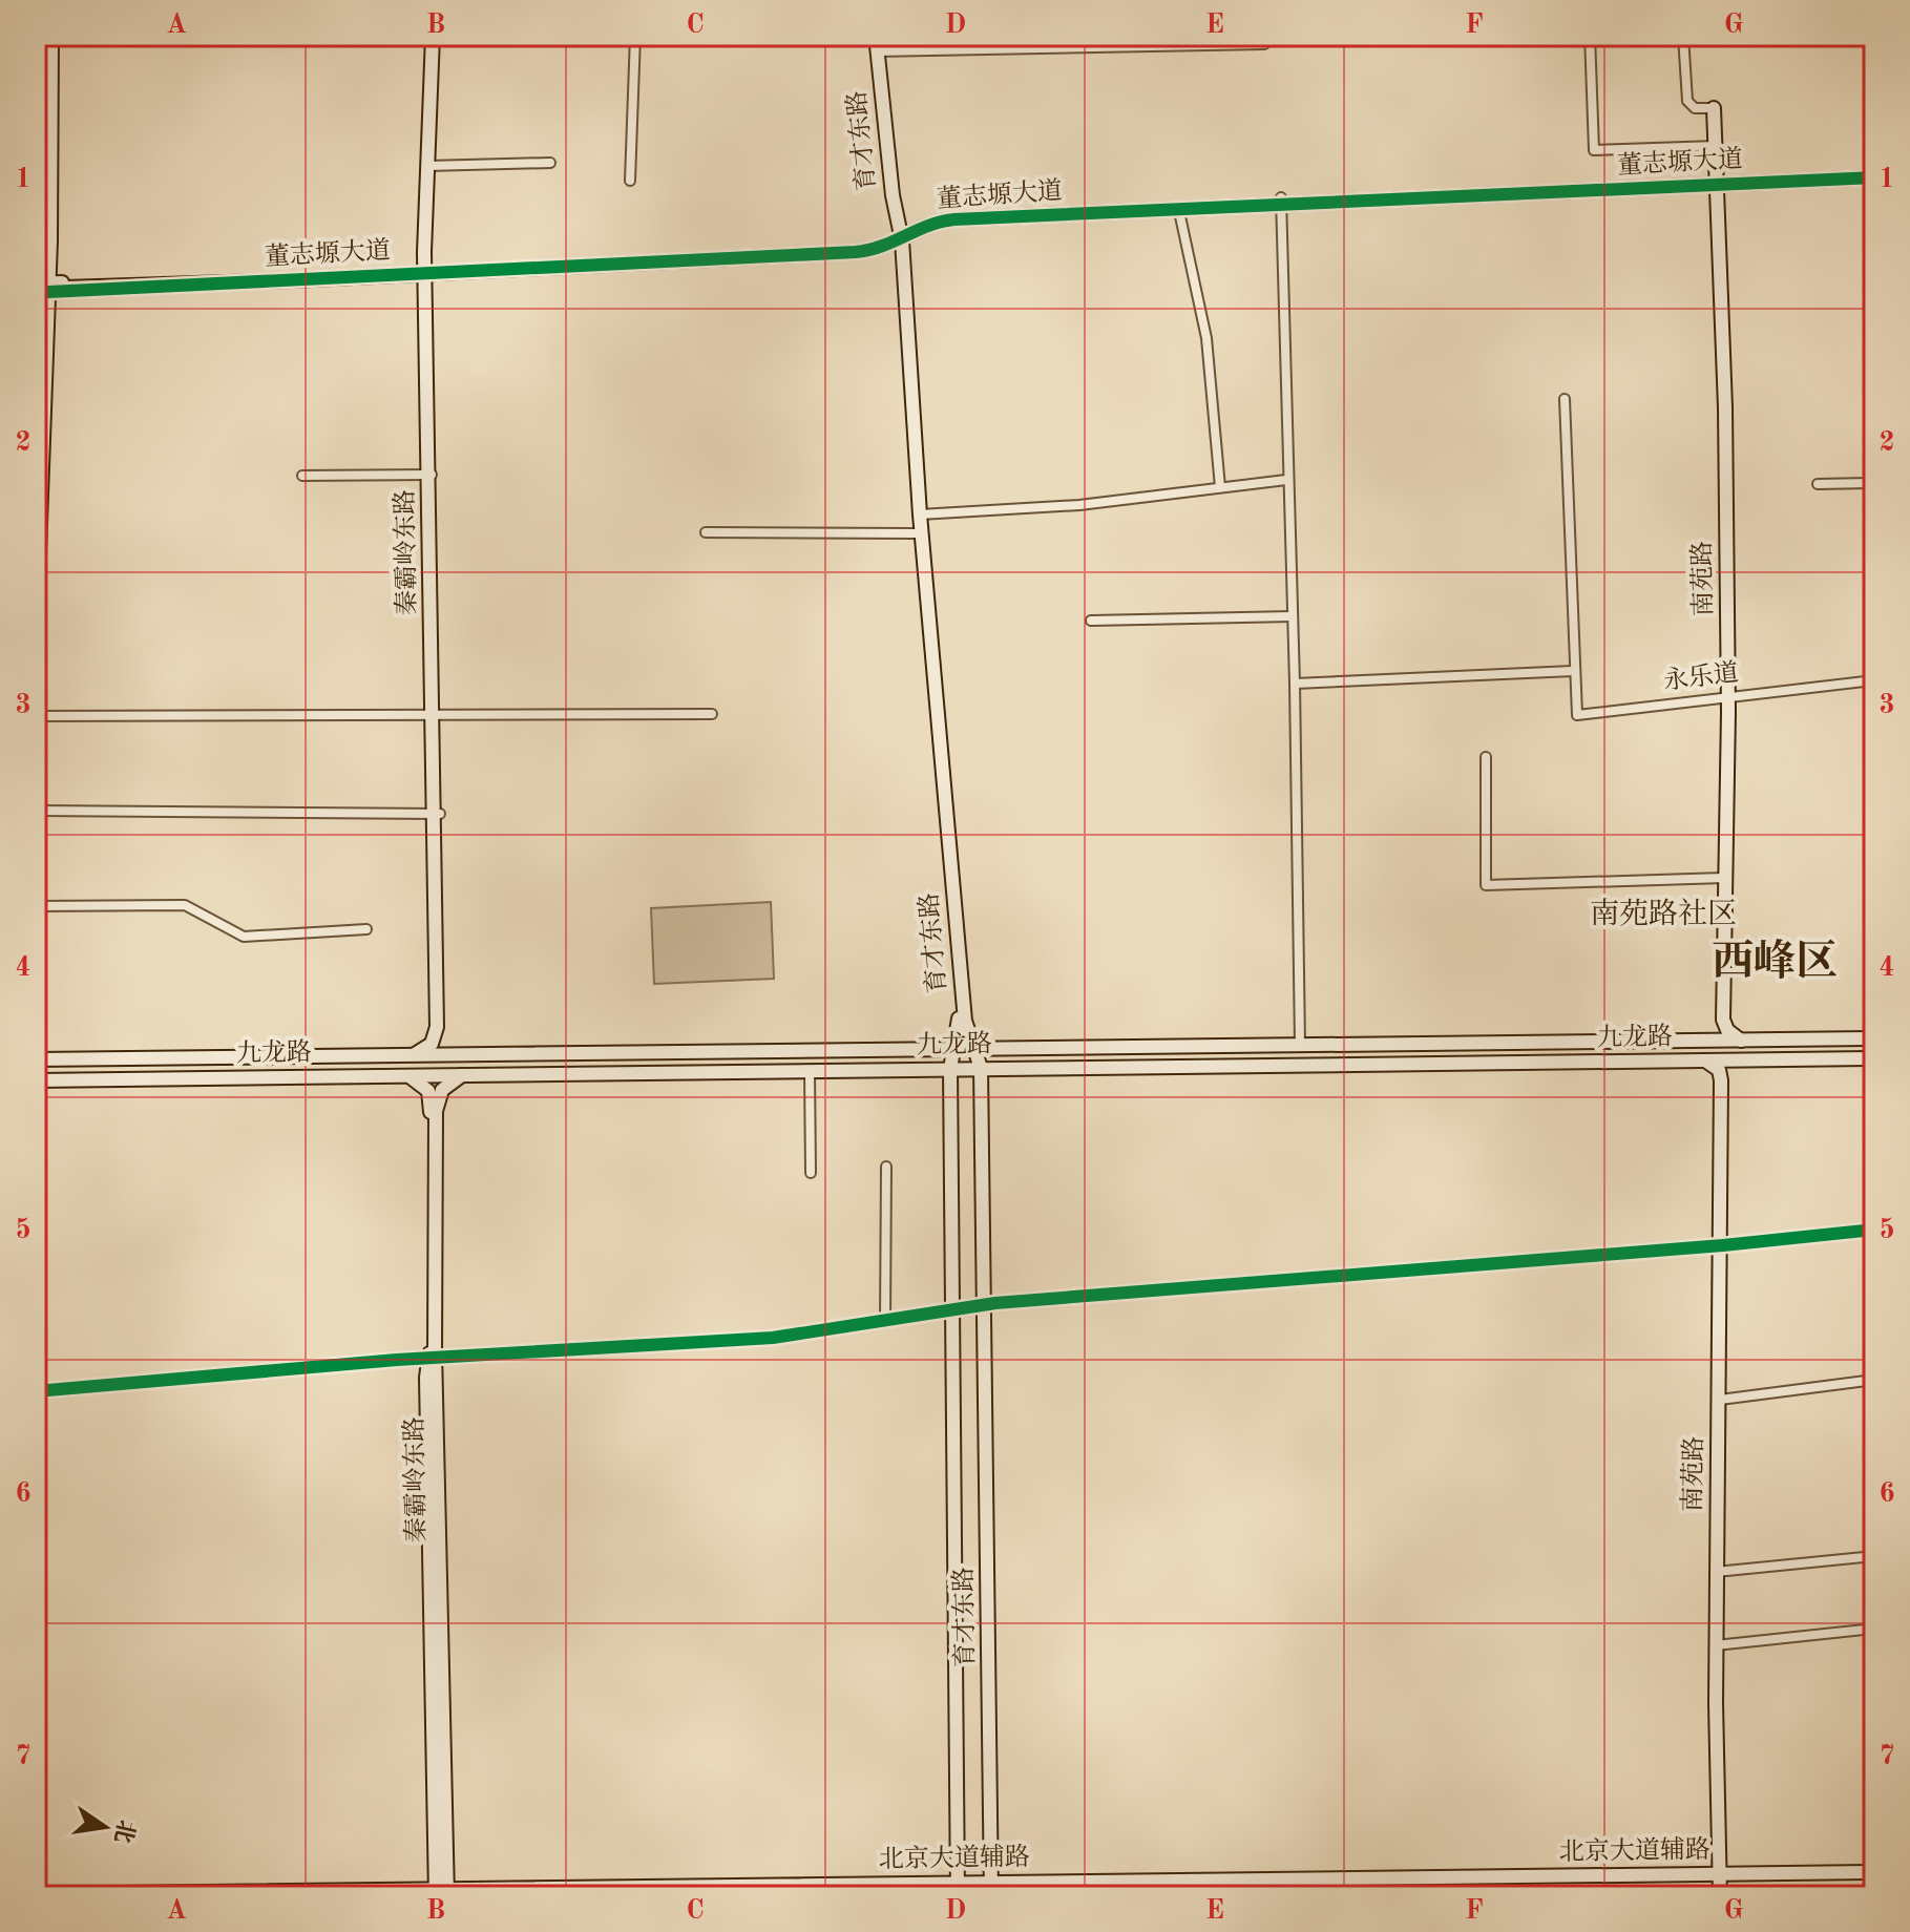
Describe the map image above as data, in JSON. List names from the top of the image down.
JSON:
{
  "streets": {
    "street": [
      "育才东路",
      "董志塬大道",
      "秦霸岭东路",
      "南苑路",
      "永乐道",
      "九龙路",
      "北京大道辅路"
    ]
  },
  "crossings": [
    ["育才东路", "董志塬大道"],
    ["育才东路", "九龙路"],
    ["育才东路", "北京大道辅路"],
    ["董志塬大道", "秦霸岭东路"],
    ["董志塬大道", "南苑路"],
    ["秦霸岭东路", "九龙路"],
    ["秦霸岭东路", "北京大道辅路"],
    ["南苑路", "永乐道"],
    ["南苑路", "九龙路"],
    ["南苑路", "北京大道辅路"]
  ],
  "districts": ["南苑路社区", "西峰区"],
  "north": "right",
  "grid": {
    "columns": [
      "A",
      "B",
      "C",
      "D",
      "E",
      "F",
      "G"
    ],
    "rows": [
      "1",
      "2",
      "3",
      "4",
      "5",
      "6",
      "7"
    ]
  }
}
